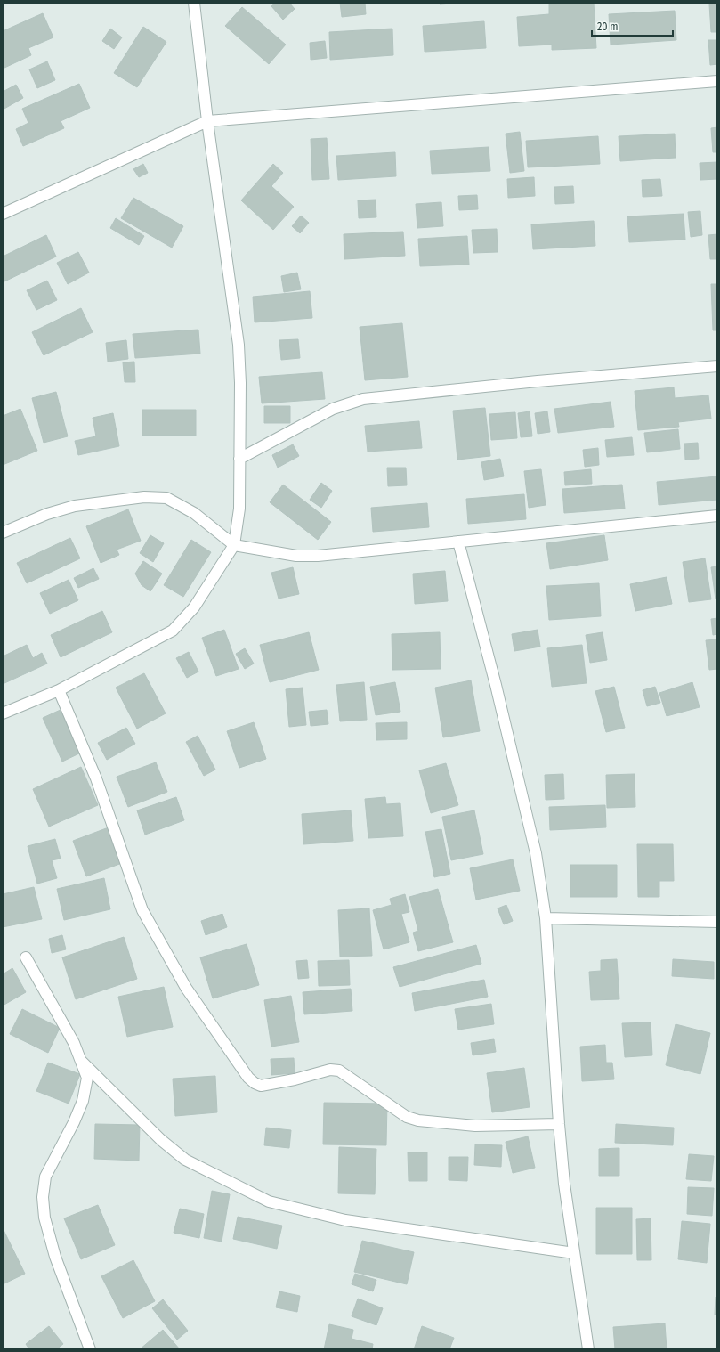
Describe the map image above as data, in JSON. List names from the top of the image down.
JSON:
{
  "scale_bar": "20 m"
}
